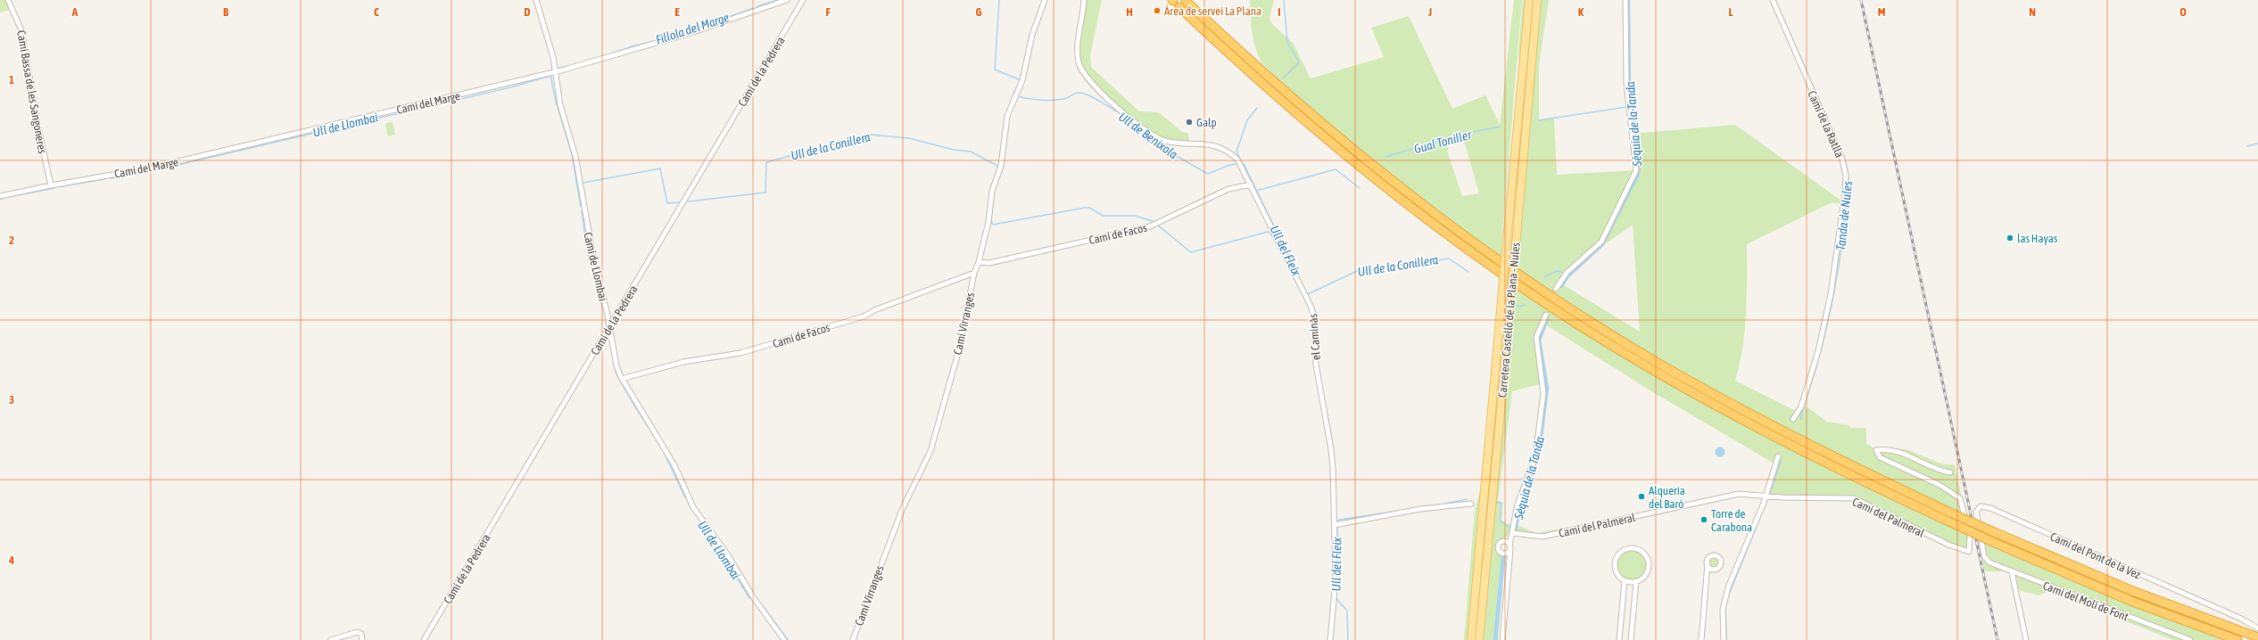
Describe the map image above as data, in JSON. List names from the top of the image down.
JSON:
{
  "streets": {
    "main road": ["Carretera Castelló de la Plana - Nules"],
    "street": [
      "Camí de la Pedrera",
      "Camí Bassa de les Sangoneres",
      "Camí del Marge",
      "Camí de la Ratlla",
      "Camí de Facos",
      "Camí de Llombai",
      "Camí Virranges",
      "el Caminàs",
      "Camí del Palmeral",
      "Camí del Pont de la Vez",
      "Camí del Molí de Font"
    ]
  },
  "crossings": [
    ["Camí de la Pedrera", "Camí de Llombai"],
    ["Camí Bassa de les Sangoneres", "Camí del Marge"],
    ["Camí del Marge", "Camí de Llombai"],
    ["Camí de Facos", "Camí de Llombai"],
    ["Camí de Facos", "Camí Virranges"],
    ["Camí de Facos", "el Caminàs"],
    ["Camí del Pont de la Vez", "Camí del Molí de Font"]
  ],
  "water": [
    "Fillola del Marge",
    "Séquia de la Tanda",
    "Ull de Llombai",
    "Ull de Benixola",
    "Gual Toniller",
    "Ull de la Conillera",
    "Tanda de Nules",
    "Ull del Fleix"
  ],
  "places": [
    "Àrea de servei La Plana",
    "Galp",
    "las Hayas",
    "Alqueria del Baró",
    "Torre de Carabona"
  ],
  "grid": {
    "columns": [
      "A",
      "B",
      "C",
      "D",
      "E",
      "F",
      "G",
      "H",
      "I",
      "J",
      "K",
      "L",
      "M",
      "N",
      "O"
    ],
    "rows": [
      "1",
      "2",
      "3",
      "4"
    ]
  }
}
